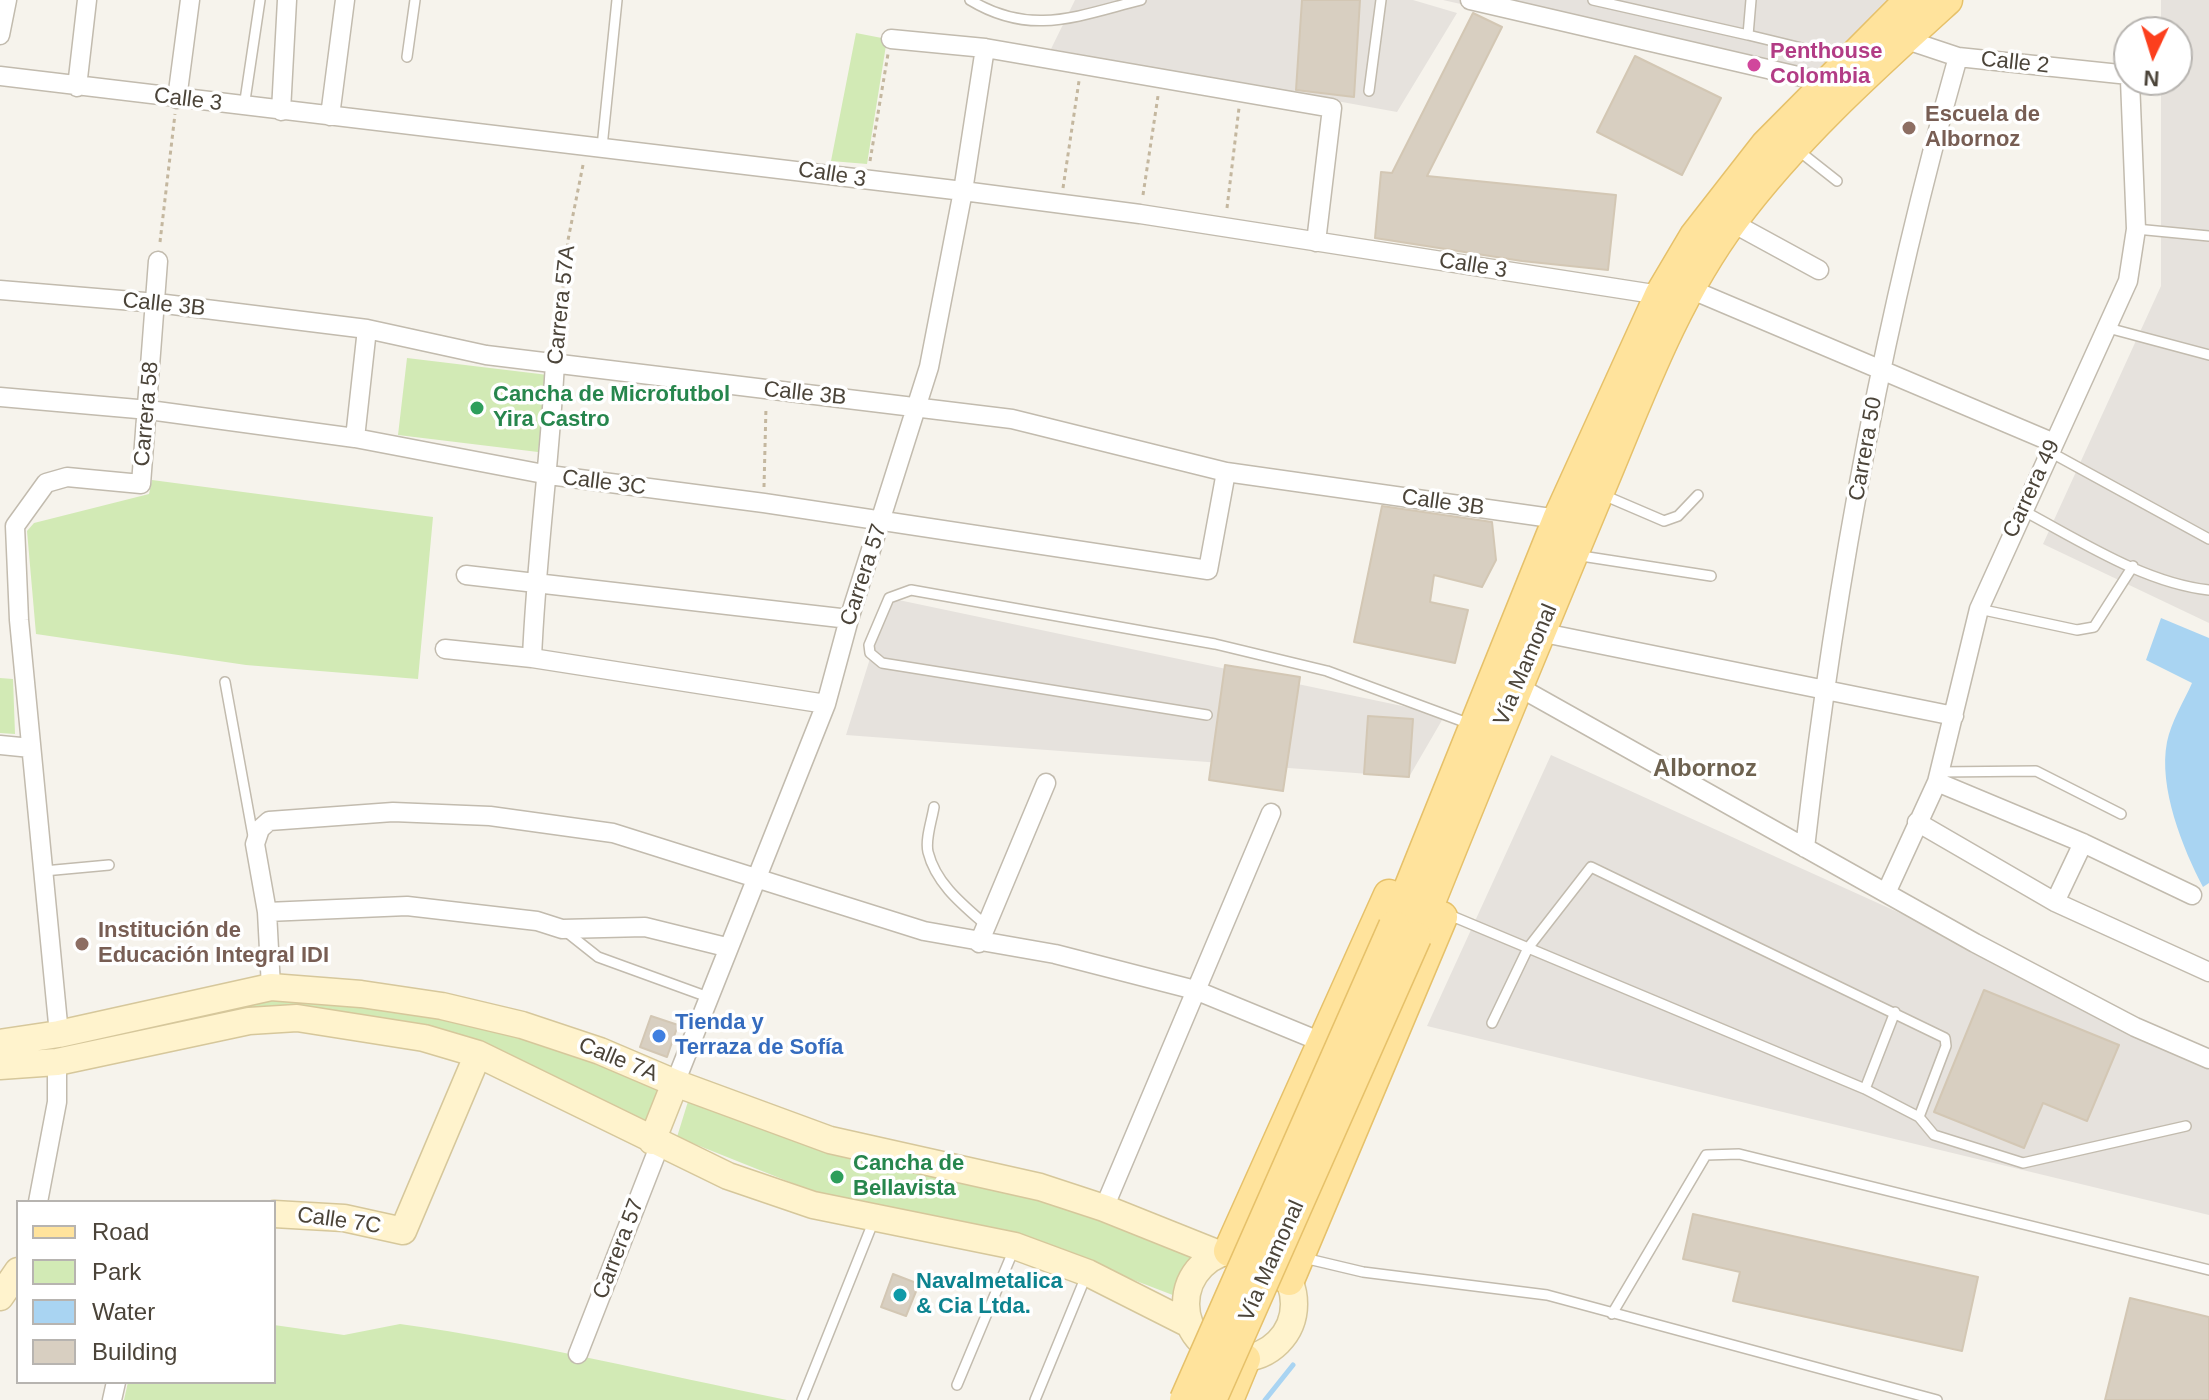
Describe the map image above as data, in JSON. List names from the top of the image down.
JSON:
{
  "streets": {
    "main road": ["Vía Mamonal"],
    "street": [
      "Calle 2",
      "Calle 3",
      "Calle 3B",
      "Carrera 57A",
      "Carrera 58",
      "Carrera 50",
      "Calle 3C",
      "Carrera 49",
      "Carrera 57",
      "Calle 7A",
      "Calle 7C"
    ]
  },
  "crossings": [
    ["Calle 2", "Carrera 50"],
    ["Calle 2", "Vía Mamonal"],
    ["Calle 3", "Carrera 57A"],
    ["Calle 3", "Carrera 57"],
    ["Calle 3", "Vía Mamonal"],
    ["Calle 3B", "Carrera 57A"],
    ["Calle 3B", "Carrera 58"],
    ["Calle 3B", "Calle 3C"],
    ["Calle 3B", "Carrera 57"],
    ["Calle 3B", "Vía Mamonal"],
    ["Carrera 57A", "Calle 3C"],
    ["Carrera 58", "Calle 3C"],
    ["Carrera 58", "Calle 7A"],
    ["Calle 3C", "Carrera 57"],
    ["Carrera 57", "Calle 7A"]
  ],
  "districts": ["Albornoz"],
  "places": [
    "Penthouse Colombia",
    "Escuela de Albornoz",
    "Cancha de Microfutbol Yira Castro",
    "Institución de Educación Integral IDI",
    "Tienda y Terraza de Sofía",
    "Cancha de Bellavista",
    "Navalmetalica & Cia Ltda."
  ],
  "legend": [
    "Road",
    "Park",
    "Water",
    "Building"
  ],
  "north": "bottom"
}
